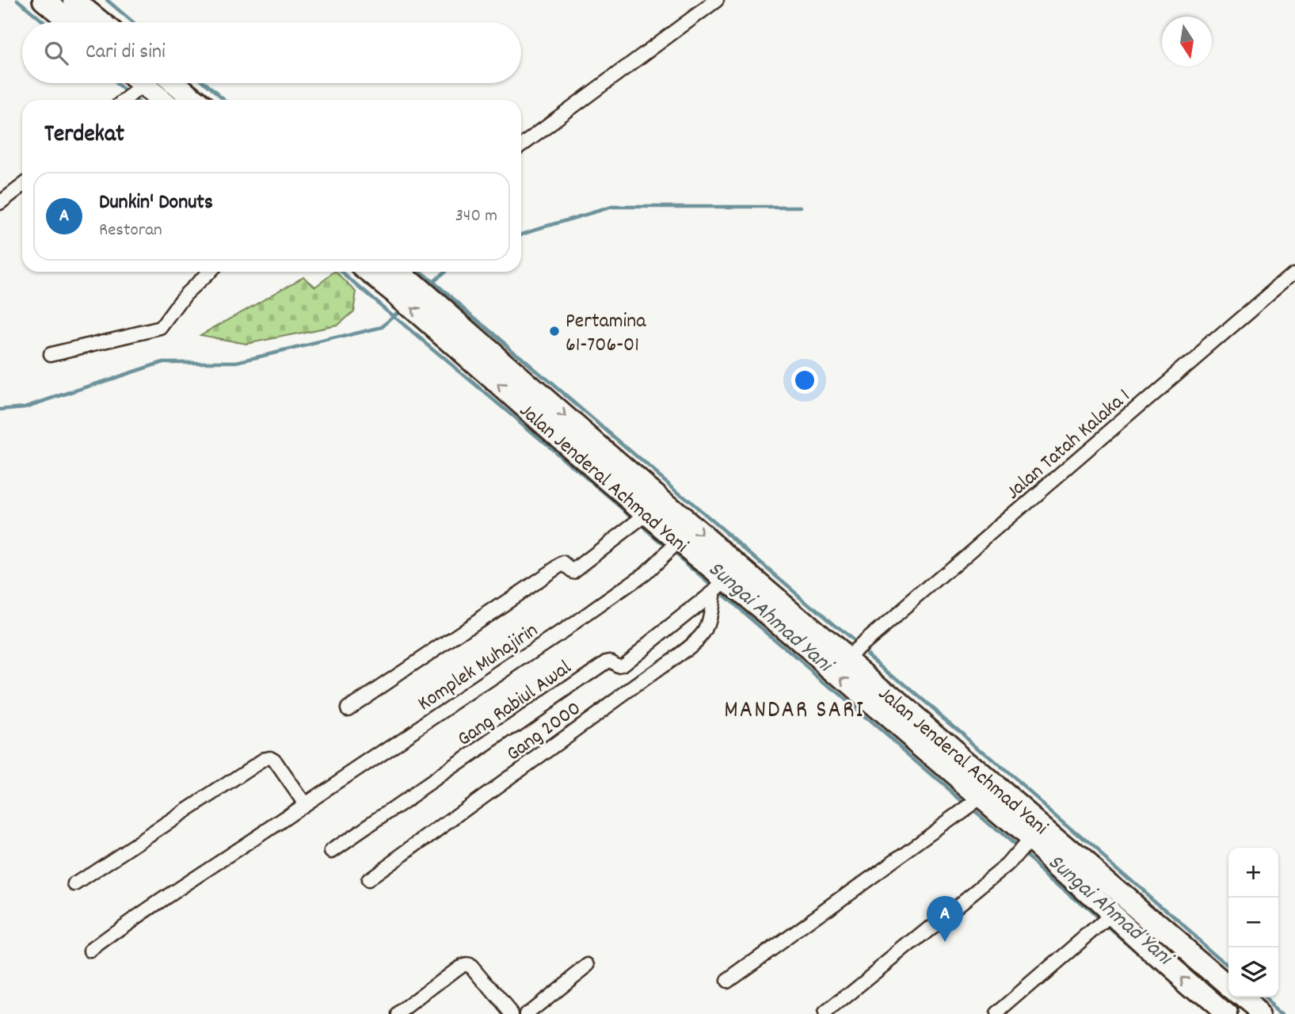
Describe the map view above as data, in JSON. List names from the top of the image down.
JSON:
{
  "streets": {
    "highway": ["Jalan Jenderal Achmad Yani"],
    "street": [
      "Jalan Tatah Kalaka 1",
      "Komplek Muhajirin",
      "Gang Rabiul Awal",
      "Gang 2000"
    ]
  },
  "crossings": [
    ["Jalan Tatah Kalaka 1", "Jalan Jenderal Achmad Yani"],
    ["Jalan Jenderal Achmad Yani", "Komplek Muhajirin"],
    ["Jalan Jenderal Achmad Yani", "Gang Rabiul Awal"],
    ["Jalan Jenderal Achmad Yani", "Gang 2000"],
    ["Gang Rabiul Awal", "Gang 2000"]
  ],
  "districts": ["MANDAR SARI"],
  "water": ["Sungai Ahmad Yani"],
  "places": ["Pertamina 61-706-01"],
  "north": "bottom",
  "page": {
    "search": "Cari di sini",
    "heading": "Terdekat",
    "list": [
      {
        "mark": "A",
        "name": "Dunkin' Donuts",
        "note": "Restoran",
        "value": "340 m"
      }
    ],
    "map_buttons": ["+", "−"],
    "pins": "A"
  }
}
